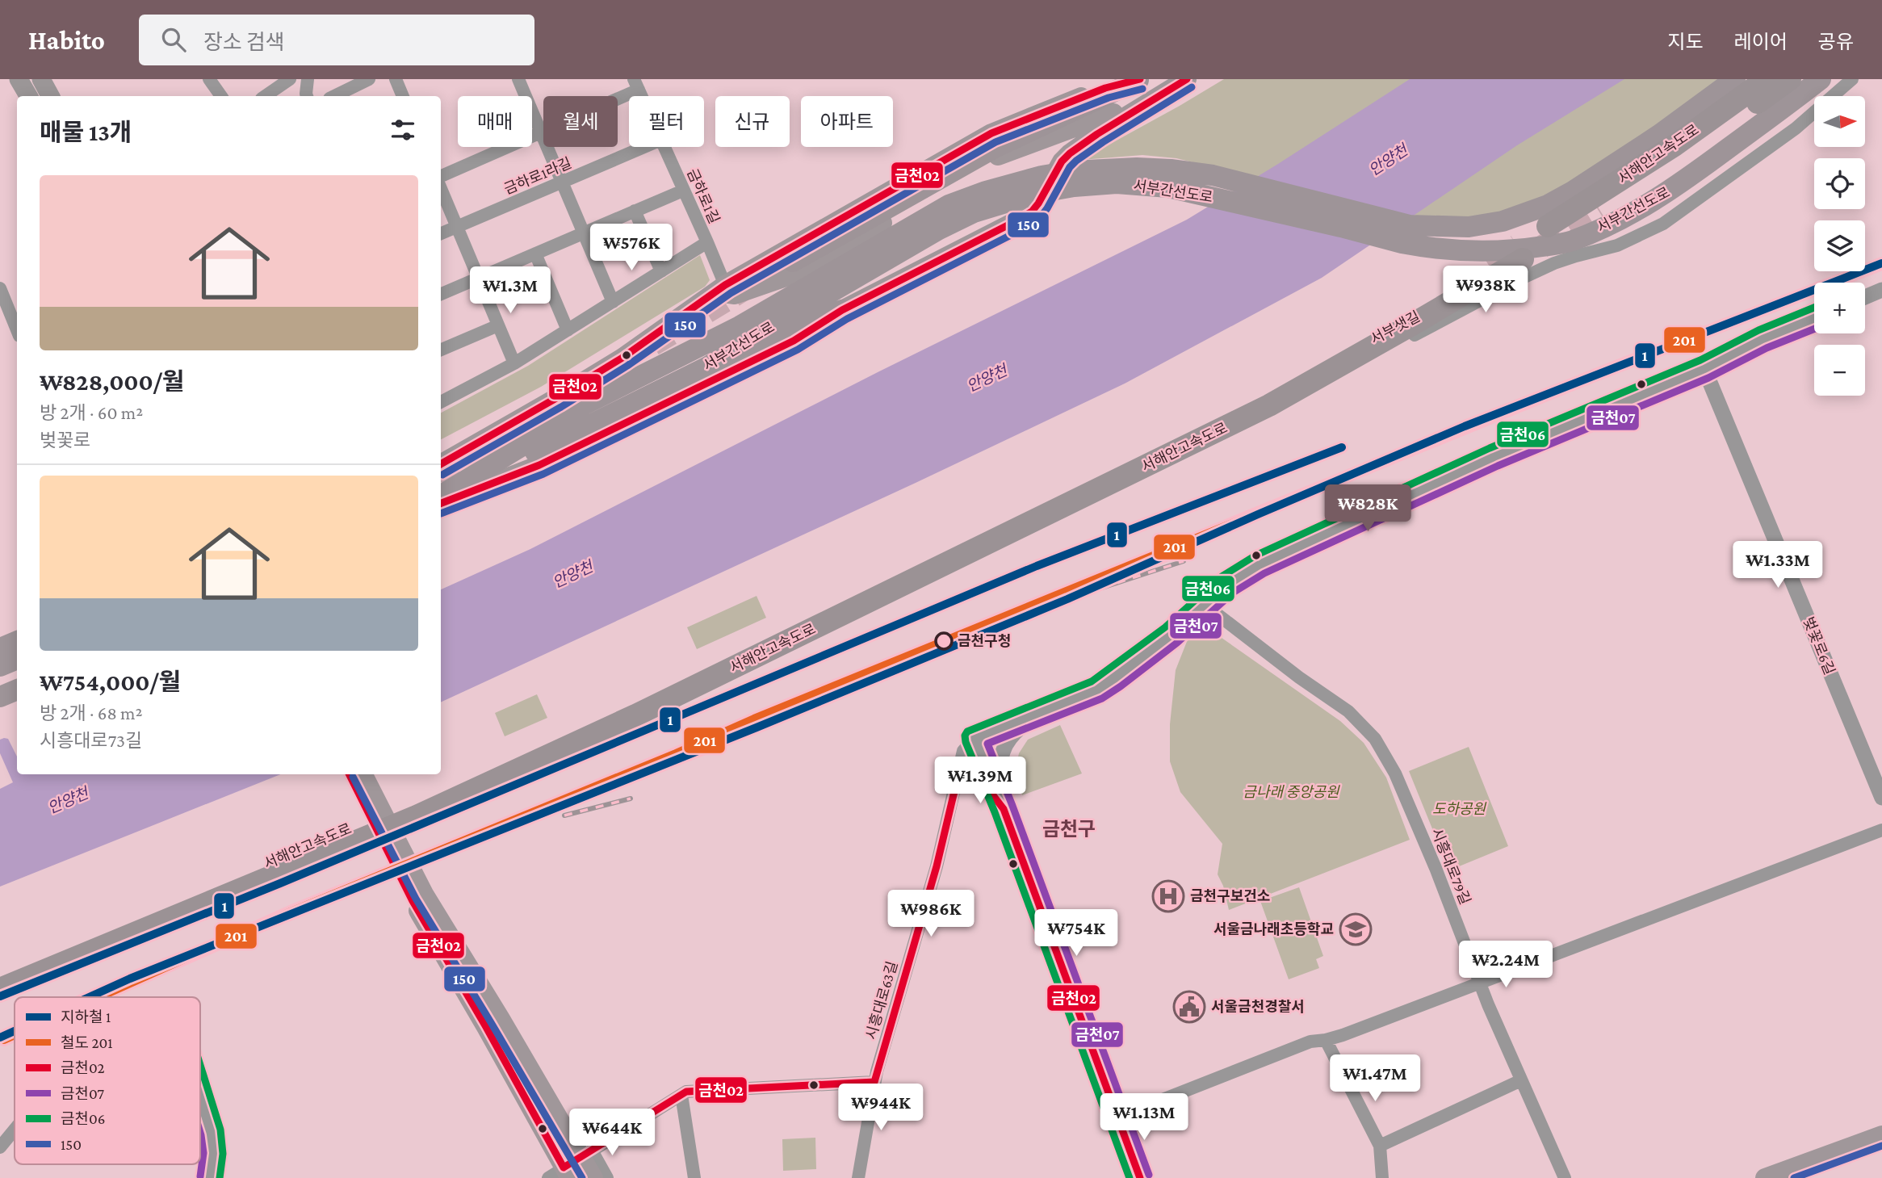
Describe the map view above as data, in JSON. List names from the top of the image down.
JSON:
{
  "streets": {
    "highway": ["서해안고속도로", "서부간선도로"],
    "street": [
      "금하로1라길",
      "금하로1길",
      "서부샛길",
      "벚꽃로6길",
      "시흥대로79길",
      "시흥대로63길"
    ]
  },
  "districts": ["금천구"],
  "water": ["안양천"],
  "parks": ["금나래 중앙공원", "도하공원"],
  "places": {
    "other": ["금천구청"],
    "hospital": ["금천구보건소"],
    "school or university": ["서울금나래초등학교"],
    "public building": ["서울금천경찰서"]
  },
  "lines": [
    "transit line 금천02",
    "transit line 150",
    "metro line 1",
    "rail line 201",
    "transit line 금천06",
    "transit line 금천07"
  ],
  "legend": [
    "지하철 1",
    "철도 201",
    "금천02",
    "금천07",
    "금천06",
    "150"
  ],
  "north": "right",
  "page": {
    "header": "Habito",
    "search": "장소 검색",
    "nav": ["지도", "레이어", "공유"],
    "map_buttons": ["+", "−"],
    "chip": [
      "매매",
      "월세",
      "필터",
      "신규",
      "아파트"
    ],
    "heading": "매물 13개",
    "list": [
      {
        "name": "₩828,000/월",
        "note": "방 2개 · 60 m² · 벚꽃로"
      },
      {
        "name": "₩754,000/월",
        "note": "방 2개 · 68 m² · 시흥대로73길"
      }
    ],
    "price": [
      "₩576K",
      "₩938K",
      "₩1.3M",
      "₩828K",
      "₩1.33M",
      "₩1.39M",
      "₩986K",
      "₩754K",
      "₩2.24M",
      "₩1.47M",
      "₩944K",
      "₩1.13M",
      "₩644K"
    ]
  }
}
